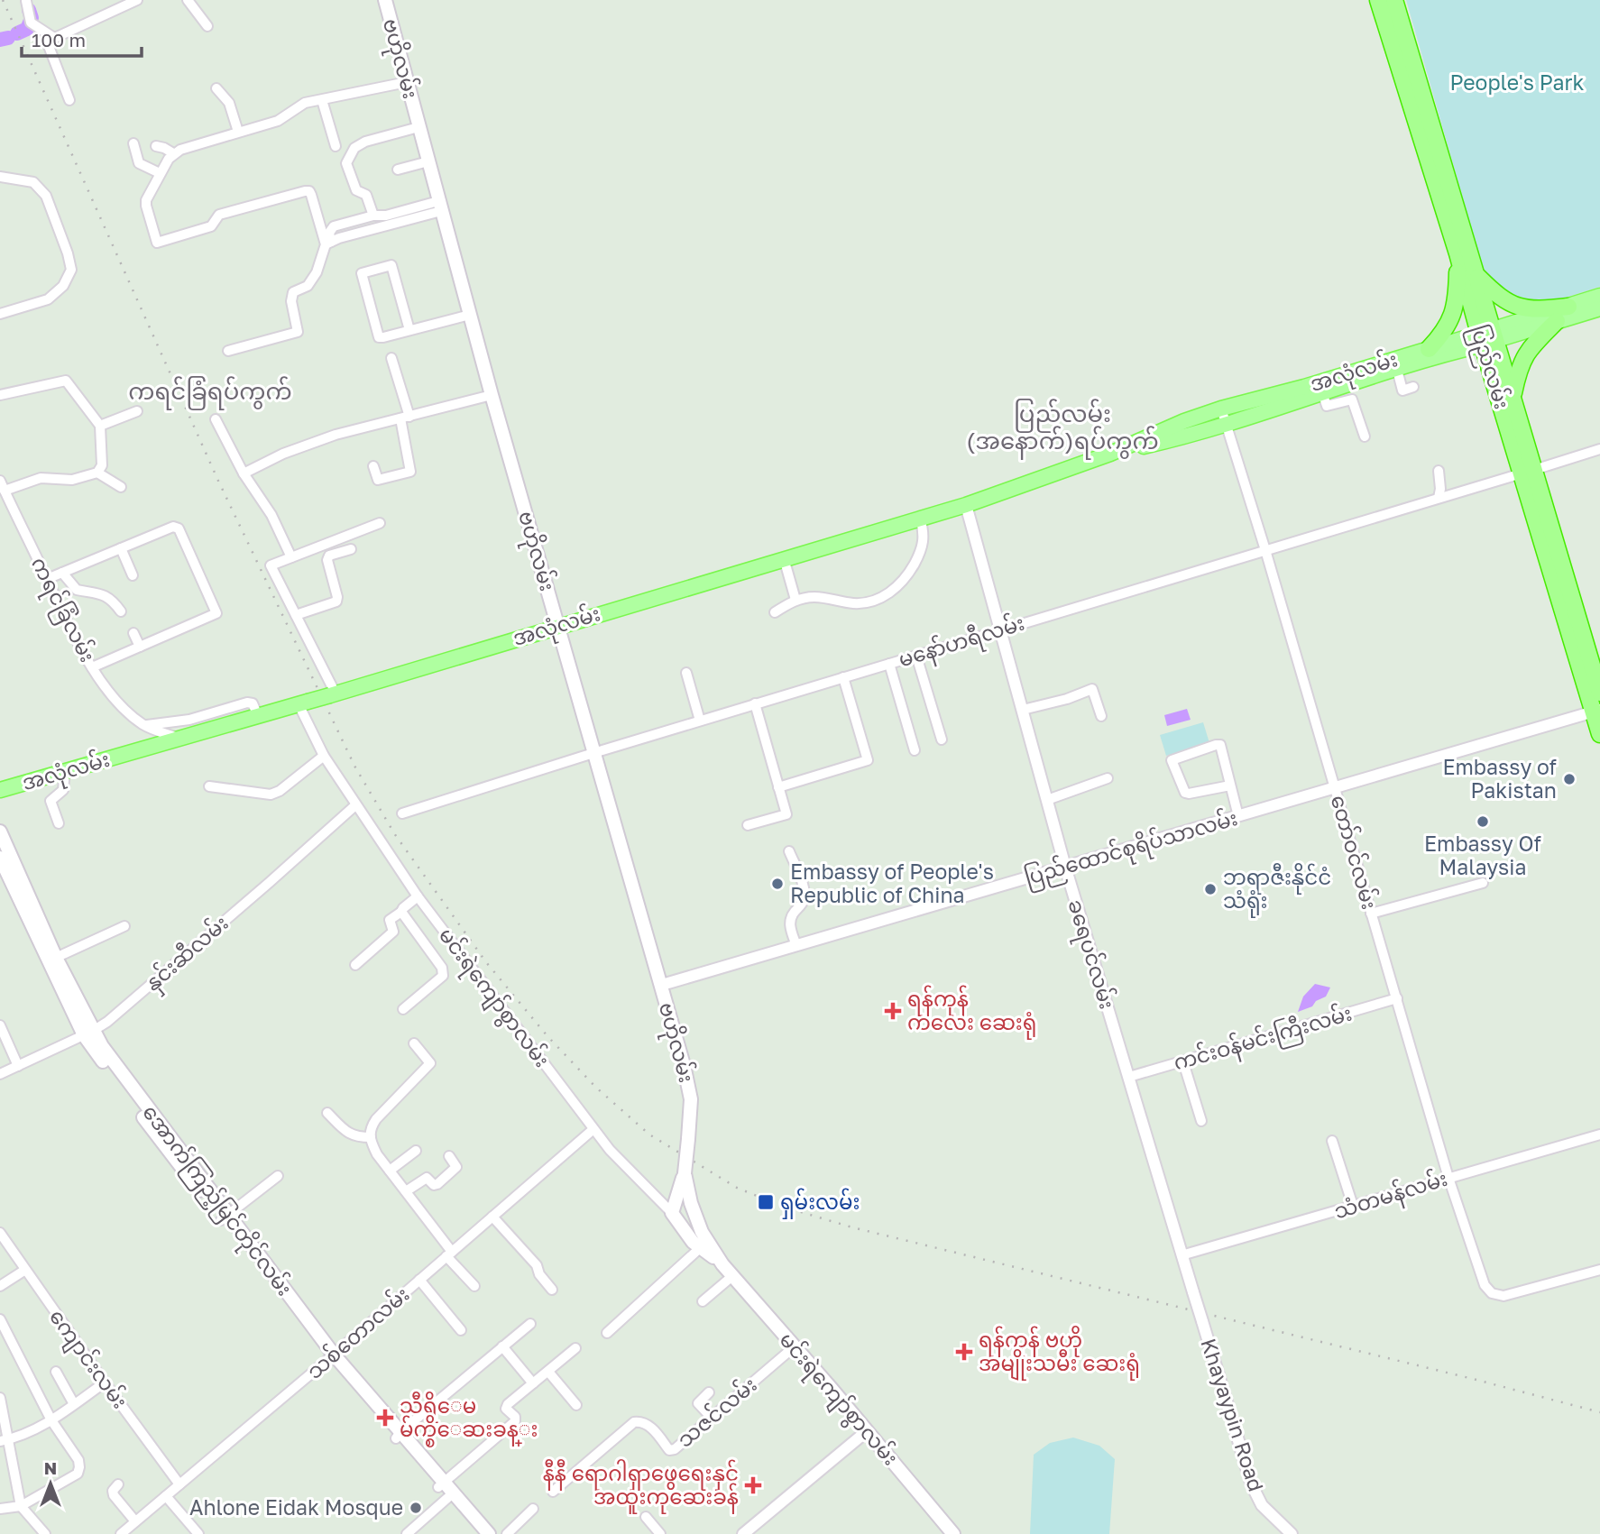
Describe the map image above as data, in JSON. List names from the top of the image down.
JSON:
{
  "streets": {
    "highway": ["ပြည်လမ်း"],
    "main road": [
      "ဗဟိုလမ်း",
      "အလုံလမ်း",
      "မင်းရဲကျော်စွာလမ်း",
      "အောက်ကြည့်မြင်တိုင်လမ်း"
    ],
    "street": [
      "ကရင်ခြံလမ်း",
      "မနော်ဟရီလမ်း",
      "ပြည်ထောင်စုရိပ်သာလမ်း",
      "တော်ဝင်လမ်း",
      "နှင်းဆီလမ်း",
      "ခရေပင်လမ်း",
      "ကင်းဝန်မင်းကြီးလမ်း",
      "သံတမန်လမ်း",
      "သစ်တောလမ်း",
      "ကျောင်းလမ်း",
      "သဇင်လမ်း",
      "Khayaypin Road"
    ]
  },
  "crossings": [
    ["ဗဟိုလမ်း", "အလုံလမ်း"],
    ["ဗဟိုလမ်း", "မနော်ဟရီလမ်း"],
    ["ဗဟိုလမ်း", "ပြည်ထောင်စုရိပ်သာလမ်း"],
    ["ဗဟိုလမ်း", "မင်းရဲကျော်စွာလမ်း"],
    ["ပြည်လမ်း", "အလုံလမ်း"],
    ["ပြည်လမ်း", "မနော်ဟရီလမ်း"],
    ["ပြည်လမ်း", "ပြည်ထောင်စုရိပ်သာလမ်း"],
    ["အလုံလမ်း", "တော်ဝင်လမ်း"],
    ["အလုံလမ်း", "ခရေပင်လမ်း"],
    ["အလုံလမ်း", "မင်းရဲကျော်စွာလမ်း"],
    ["မနော်ဟရီလမ်း", "တော်ဝင်လမ်း"],
    ["မနော်ဟရီလမ်း", "ခရေပင်လမ်း"],
    ["ပြည်ထောင်စုရိပ်သာလမ်း", "တော်ဝင်လမ်း"],
    ["ပြည်ထောင်စုရိပ်သာလမ်း", "ခရေပင်လမ်း"],
    ["တော်ဝင်လမ်း", "ကင်းဝန်မင်းကြီးလမ်း"],
    ["တော်ဝင်လမ်း", "သံတမန်လမ်း"],
    ["နှင်းဆီလမ်း", "မင်းရဲကျော်စွာလမ်း"],
    ["နှင်းဆီလမ်း", "အောက်ကြည့်မြင်တိုင်လမ်း"],
    ["ခရေပင်လမ်း", "ကင်းဝန်မင်းကြီးလမ်း"],
    ["ခရေပင်လမ်း", "သံတမန်လမ်း"],
    ["ခရေပင်လမ်း", "Khayaypin Road"],
    ["မင်းရဲကျော်စွာလမ်း", "သစ်တောလမ်း"],
    ["မင်းရဲကျော်စွာလမ်း", "သဇင်လမ်း"],
    ["အောက်ကြည့်မြင်တိုင်လမ်း", "သစ်တောလမ်း"],
    ["သစ်တောလမ်း", "ကျောင်းလမ်း"]
  ],
  "districts": ["ကရင်ခြံရပ်ကွက်", "ပြည်လမ်း (အနောက်)ရပ်ကွက်"],
  "parks": ["People's Park"],
  "places": {
    "other": [
      "Embassy of Pakistan",
      "Embassy Of Malaysia",
      "Embassy of People's Republic of China",
      "ဘရာဇီးနိုင်ငံ သံရုံး",
      "Ahlone Eidak Mosque"
    ],
    "health": [
      "ရန်ကုန် ကလေး ဆေးရုံ",
      "ရန်ကုန် ဗဟို အမျိုးသမီး ဆေးရုံ",
      "သီရိေမ မ်က္စိေဆးခန္း",
      "နီနီ ရောဂါရှာဖွေရေးနှင့် အထူးကုဆေးခန်"
    ],
    "transit": ["ရှမ်းလမ်း"]
  },
  "scale_bar": "100 m",
  "north": "top"
}
